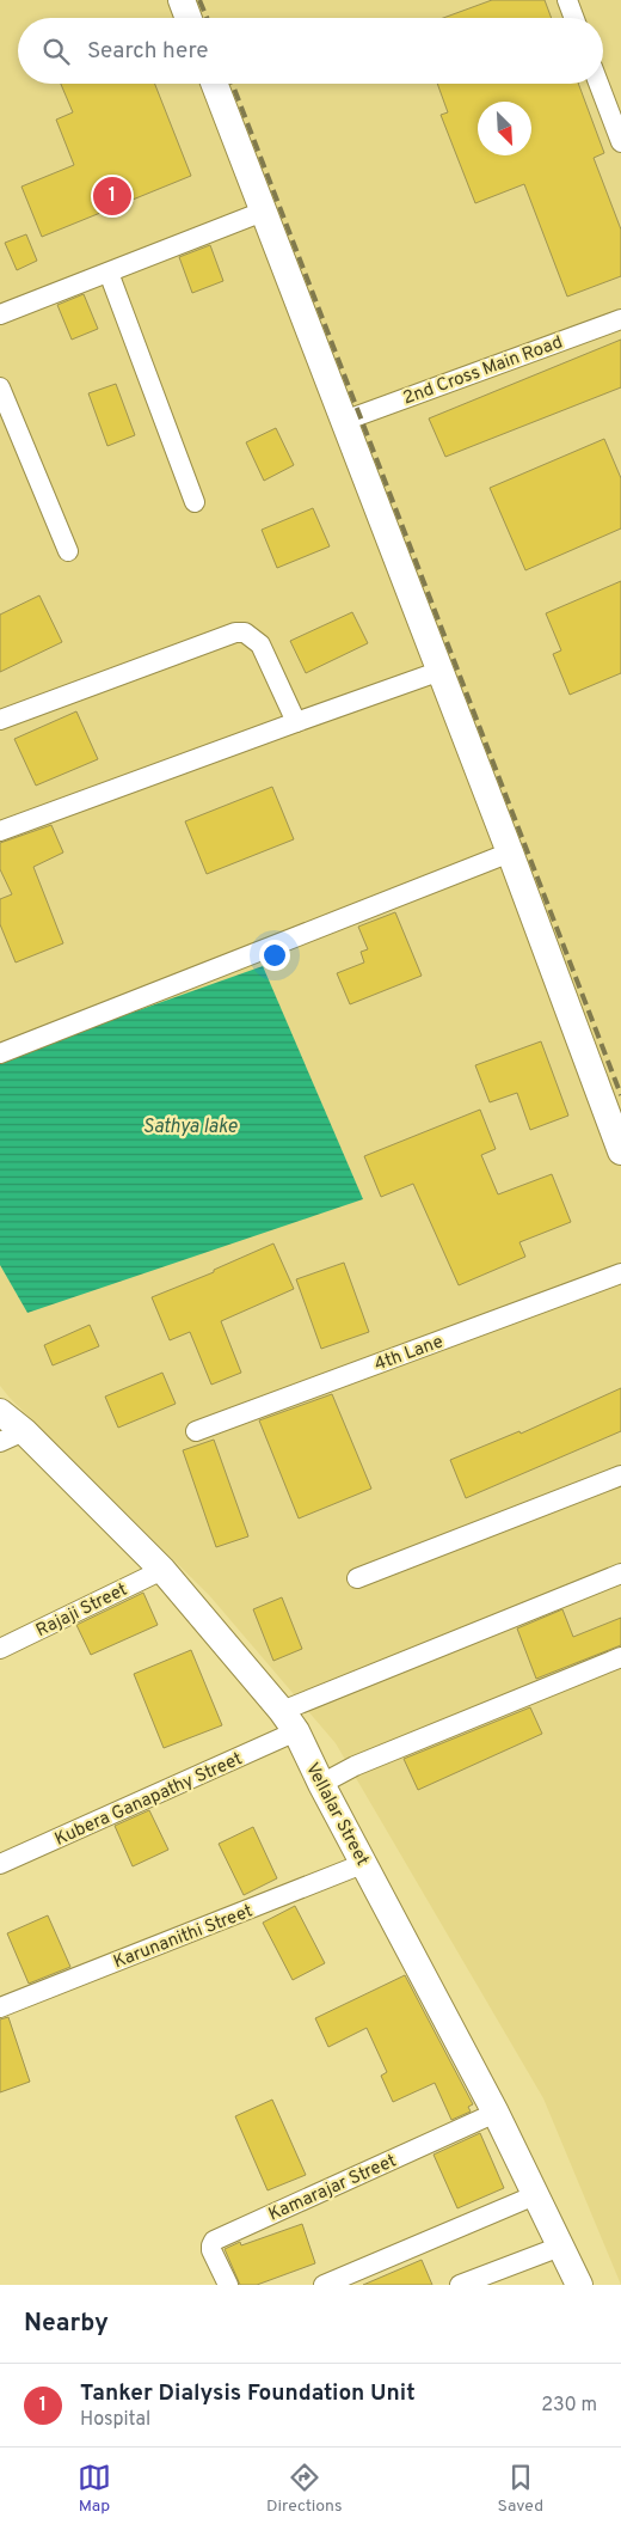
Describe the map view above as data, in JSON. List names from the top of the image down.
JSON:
{
  "streets": {
    "street": [
      "2nd Cross Main Road",
      "4th Lane",
      "Rajaji Street",
      "Kubera Ganapathy Street",
      "Vellalar Street",
      "Karunanithi Street",
      "Kamarajar Street"
    ]
  },
  "crossings": [
    ["Rajaji Street", "Vellalar Street"],
    ["Kubera Ganapathy Street", "Vellalar Street"],
    ["Vellalar Street", "Karunanithi Street"],
    ["Vellalar Street", "Kamarajar Street"]
  ],
  "water": ["Sathya lake"],
  "north": "bottom right",
  "page": {
    "search": "Search here",
    "pins": "1",
    "heading": "Nearby",
    "list": [
      {
        "mark": "1",
        "name": "Tanker Dialysis Foundation Unit",
        "note": "Hospital",
        "value": "230 m"
      }
    ],
    "nav": ["Map", "Directions", "Saved"]
  }
}
